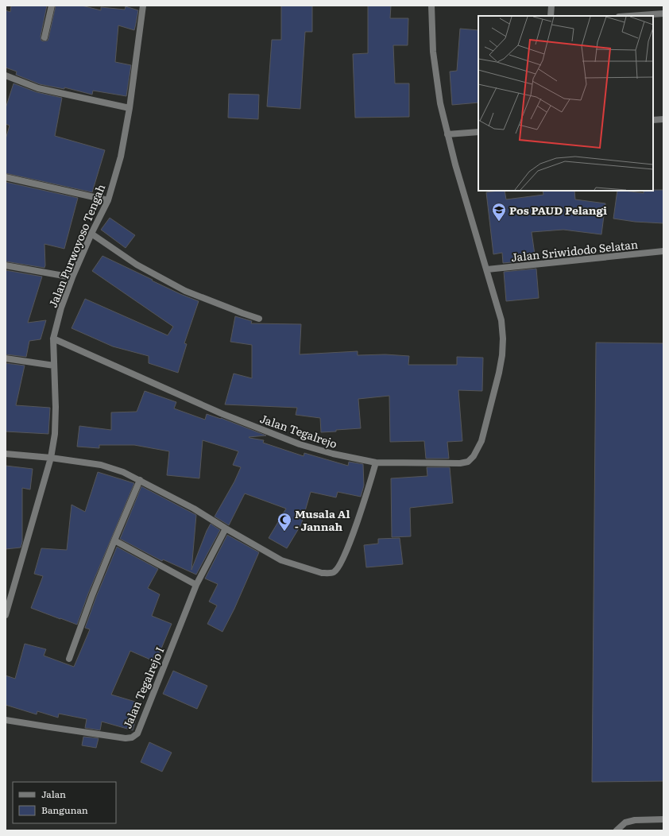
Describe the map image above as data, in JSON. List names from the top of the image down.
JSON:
{
  "streets": {
    "street": [
      "Jalan Purwoyoso Tengah",
      "Jalan Sriwidodo Selatan",
      "Jalan Tegalrejo",
      "Jalan Tegalrejo I"
    ]
  },
  "crossings": [
    ["Jalan Purwoyoso Tengah", "Jalan Tegalrejo"],
    ["Jalan Sriwidodo Selatan", "Jalan Tegalrejo"]
  ],
  "places": {
    "school or university": ["Pos PAUD Pelangi"],
    "mosque": ["Musala Al - Jannah"]
  },
  "legend": ["Jalan", "Bangunan"]
}
